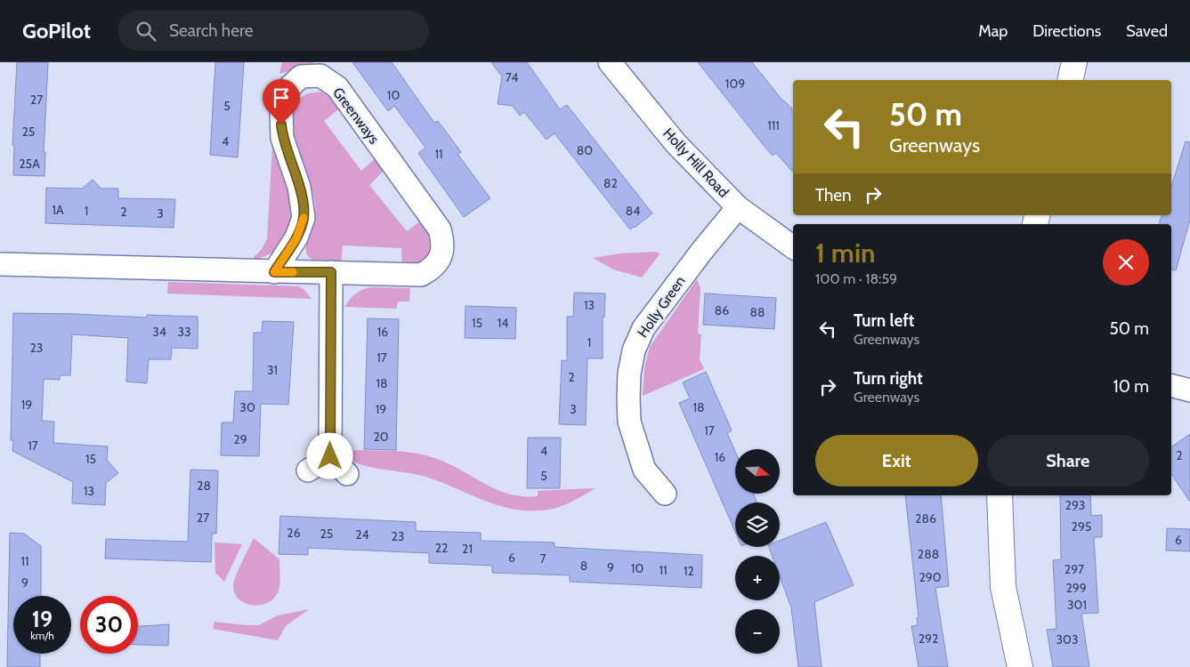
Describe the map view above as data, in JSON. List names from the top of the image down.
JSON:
{
  "streets": {
    "street": ["Greenways", "Holly Hill Road", "Holly Green"]
  },
  "crossings": [
    ["Holly Hill Road", "Holly Green"]
  ],
  "house_numbers": [
    "74",
    "109",
    "10",
    "27",
    "5",
    "111",
    "25",
    "4",
    "80",
    "11",
    "25A",
    "82",
    "1A",
    "1",
    "84",
    "2",
    "3",
    "13",
    "86",
    "88",
    "15",
    "14",
    "34",
    "33",
    "16",
    "1",
    "23",
    "17",
    "31",
    "2",
    "18",
    "19",
    "30",
    "18",
    "19",
    "3",
    "17",
    "20",
    "29",
    "17",
    "4",
    "2",
    "16",
    "15",
    "5",
    "28",
    "13",
    "293",
    "27",
    "286",
    "295",
    "26",
    "25",
    "24",
    "23",
    "6",
    "22",
    "21",
    "288",
    "6",
    "7",
    "11",
    "8",
    "9",
    "10",
    "297",
    "11",
    "12",
    "290",
    "9",
    "299",
    "301",
    "292",
    "303"
  ],
  "north": "right",
  "page": {
    "header": "GoPilot",
    "search": "Search here",
    "nav": ["Map", "Directions", "Saved"],
    "turn": ["50 m", "Greenways"],
    "then": "Then",
    "heading": ["1 min", "100 m · 18:59"],
    "list": [
      {
        "name": "Turn left",
        "note": "Greenways",
        "value": "50 m"
      },
      {
        "name": "Turn right",
        "note": "Greenways",
        "value": "10 m"
      }
    ],
    "buttons": ["Exit", "Share"],
    "map_buttons": ["+", "−"],
    "speed": "19 km/h",
    "limit": "30"
  }
}
